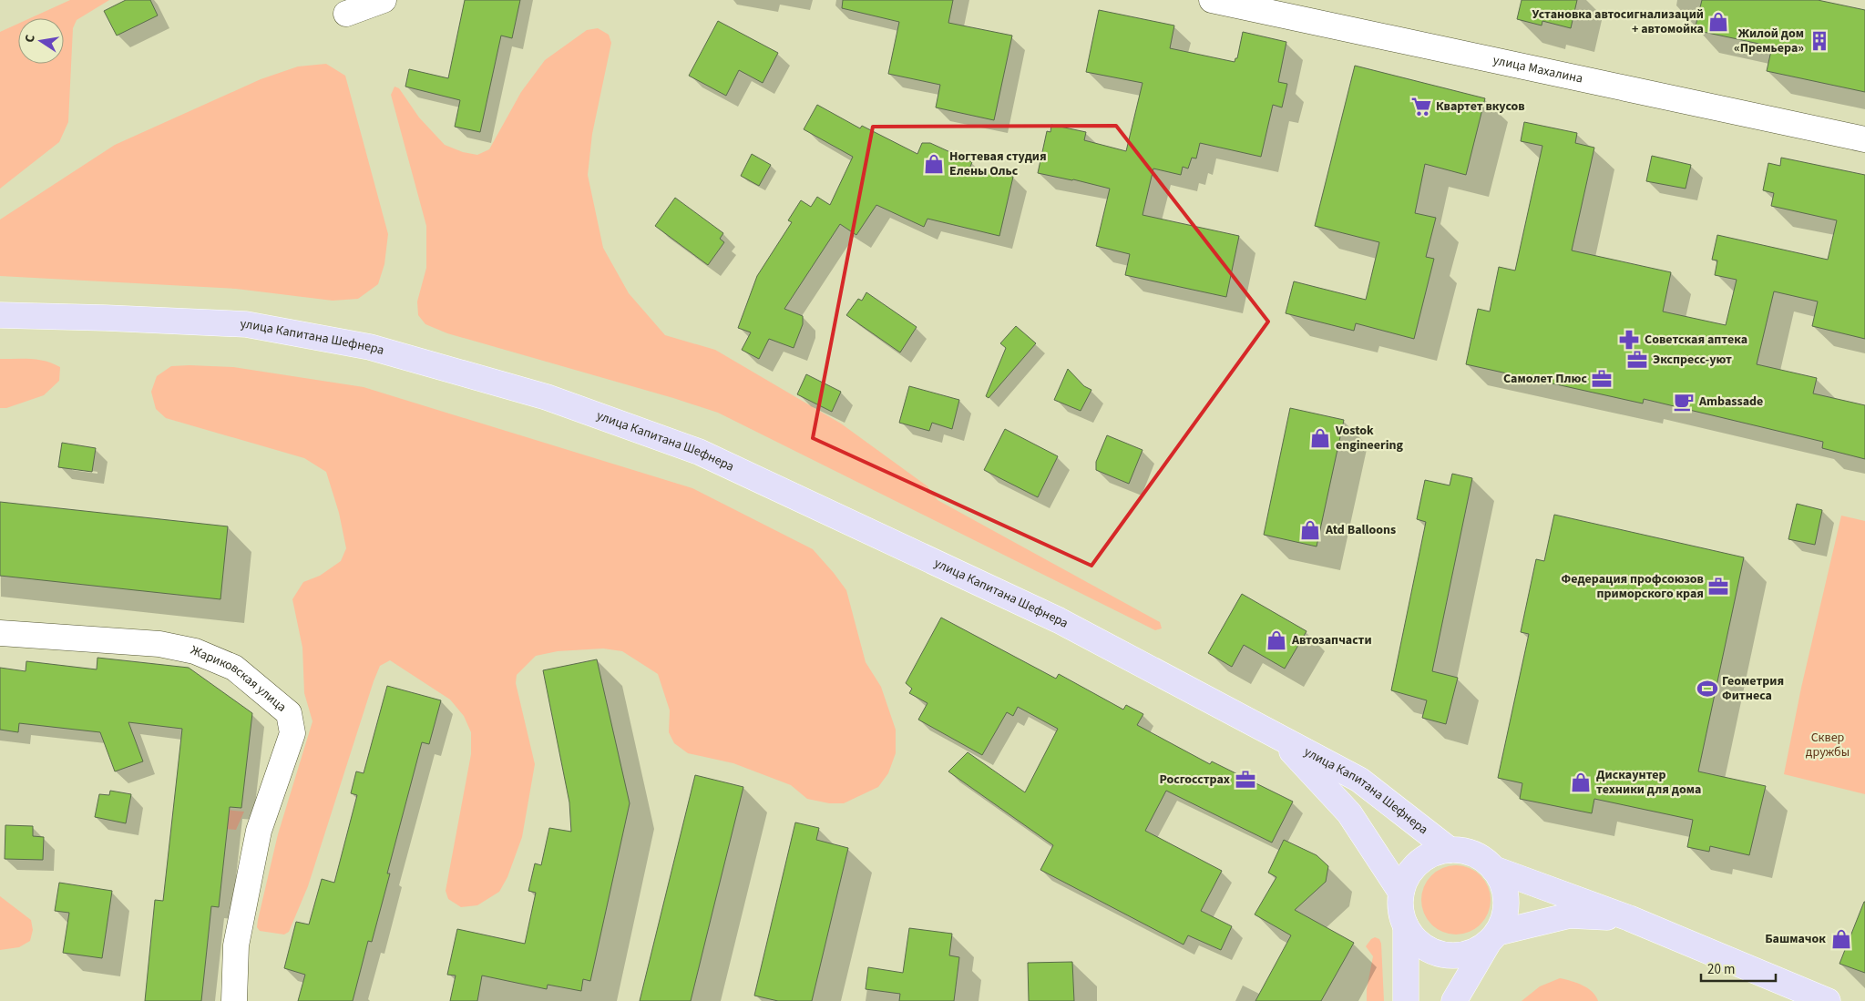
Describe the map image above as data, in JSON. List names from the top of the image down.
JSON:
{
  "streets": {
    "main road": ["улица Капитана Шефнера"],
    "street": ["улица Махалина", "Жариковская улица"]
  },
  "parks": ["Сквер дружбы"],
  "places": {
    "shop": [
      "Установка автосигнализаций + автомойка",
      "Ногтевая студия Елены Ольс",
      "Vostok engineering",
      "Atd Balloons",
      "Автозапчасти",
      "Дискаунтер техники для дома",
      "Башмачок"
    ],
    "building": ["Жилой дом «Премьера»"],
    "supermarket": ["Квартет вкусов"],
    "pharmacy": ["Советская аптека"],
    "office": [
      "Экспресс-уют",
      "Самолет Плюс",
      "Федерация профсоюзов приморского края",
      "Росгосстрах"
    ],
    "cafe": ["Ambassade"],
    "sports": ["Геометрия Фитнеса"]
  },
  "scale_bar": "20 m",
  "north": "left"
}
